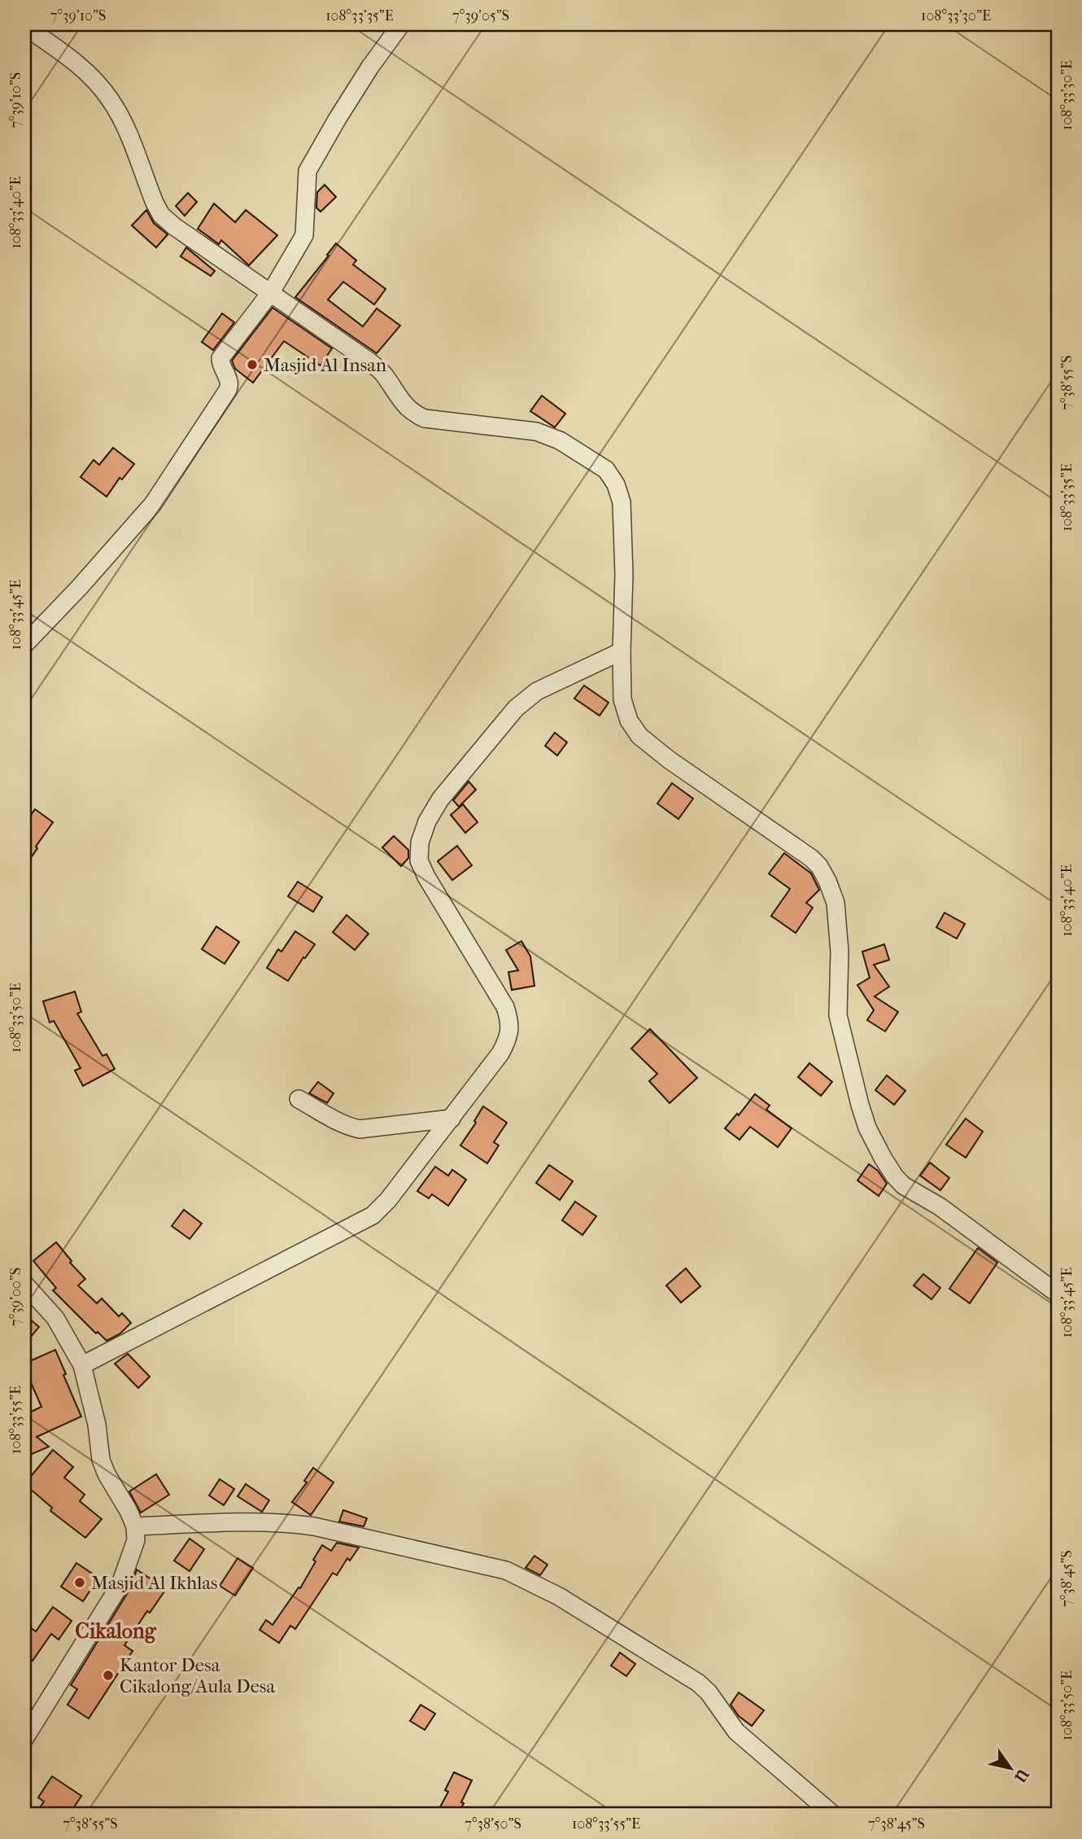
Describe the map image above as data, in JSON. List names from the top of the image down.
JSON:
{
  "districts": ["Cikalong"],
  "places": ["Masjid Al Insan", "Masjid Al Ikhlas", "Kantor Desa Cikalong/Aula Desa"],
  "north": "bottom right",
  "coordinates": [
    "7°39'10\"S",
    "108°33'35\"E",
    "7°39'05\"S",
    "108°33'30\"E",
    "108°33'40\"E",
    "7°38'55\"S",
    "108°33'45\"E",
    "108°33'50\"E",
    "7°39'00\"S",
    "108°33'55\"E",
    "7°38'45\"S",
    "7°38'50\"S"
  ]
}
